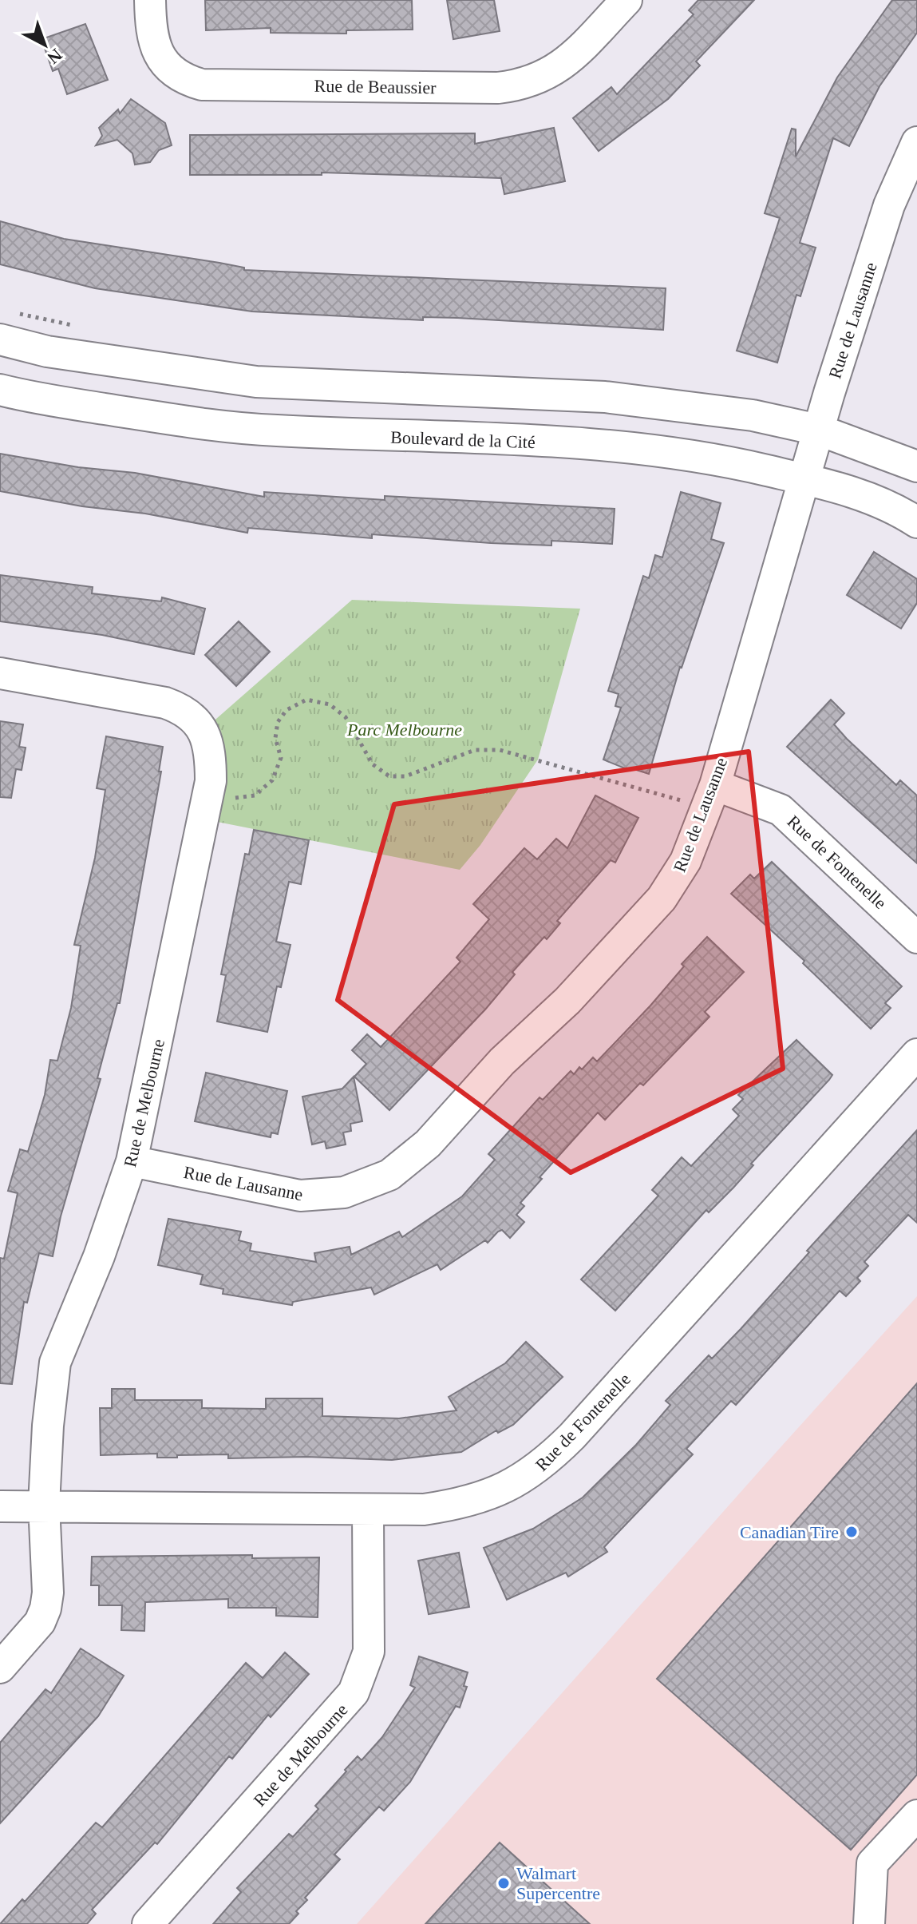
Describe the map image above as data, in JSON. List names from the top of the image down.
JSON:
{
  "streets": {
    "street": [
      "Rue de Beaussier",
      "Rue de Lausanne",
      "Boulevard de la Cité",
      "Rue de Fontenelle",
      "Rue de Melbourne"
    ]
  },
  "crossings": [
    ["Rue de Lausanne", "Boulevard de la Cité"],
    ["Rue de Lausanne", "Rue de Fontenelle"],
    ["Rue de Lausanne", "Rue de Melbourne"],
    ["Rue de Fontenelle", "Rue de Melbourne"]
  ],
  "parks": ["Parc Melbourne"],
  "places": ["Canadian Tire", "Walmart Supercentre"],
  "north": "bottom right"
}
